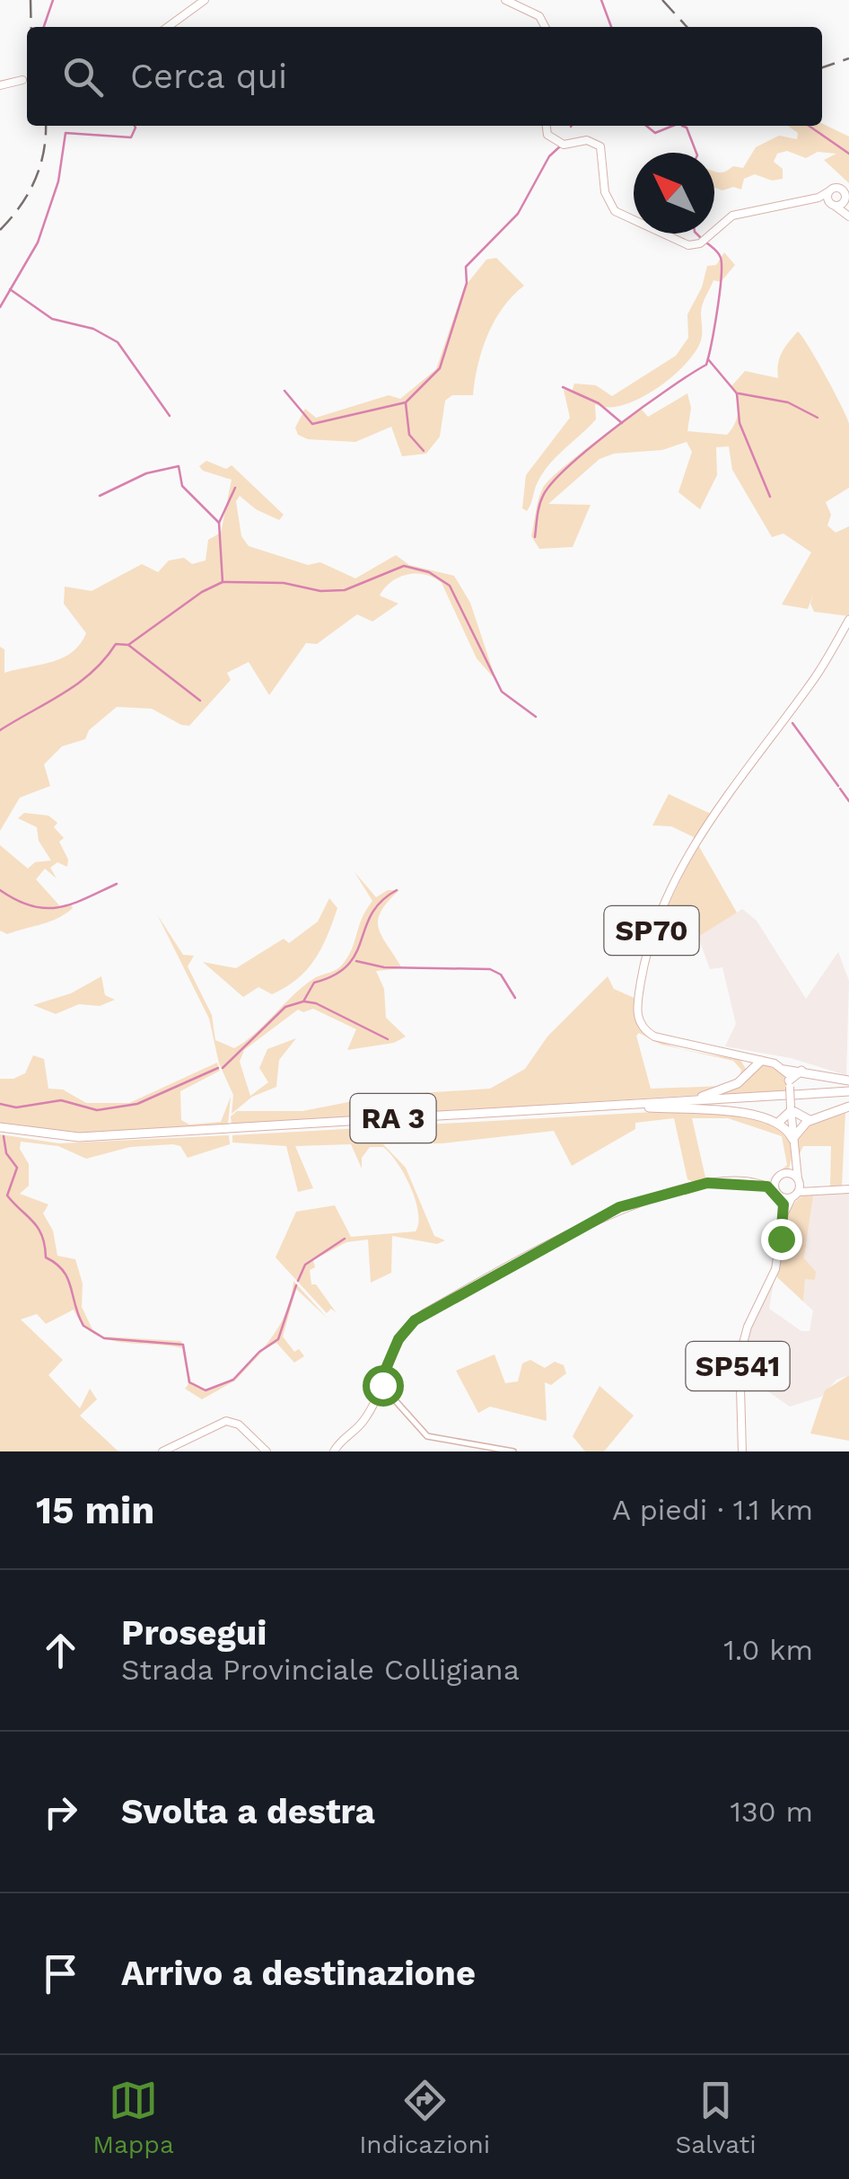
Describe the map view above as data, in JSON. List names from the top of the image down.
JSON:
{
  "streets": {
    "highway": ["RA 3"],
    "main road": ["SP70", "SP541"]
  },
  "north": "top left",
  "page": {
    "search": "Cerca qui",
    "heading": ["15 min", "A piedi · 1.1 km"],
    "list": [
      ["Prosegui", "Strada Provinciale Colligiana", "1.0 km"],
      ["Svolta a destra", "130 m"],
      "Arrivo a destinazione"
    ],
    "nav": ["Mappa", "Indicazioni", "Salvati"]
  }
}
